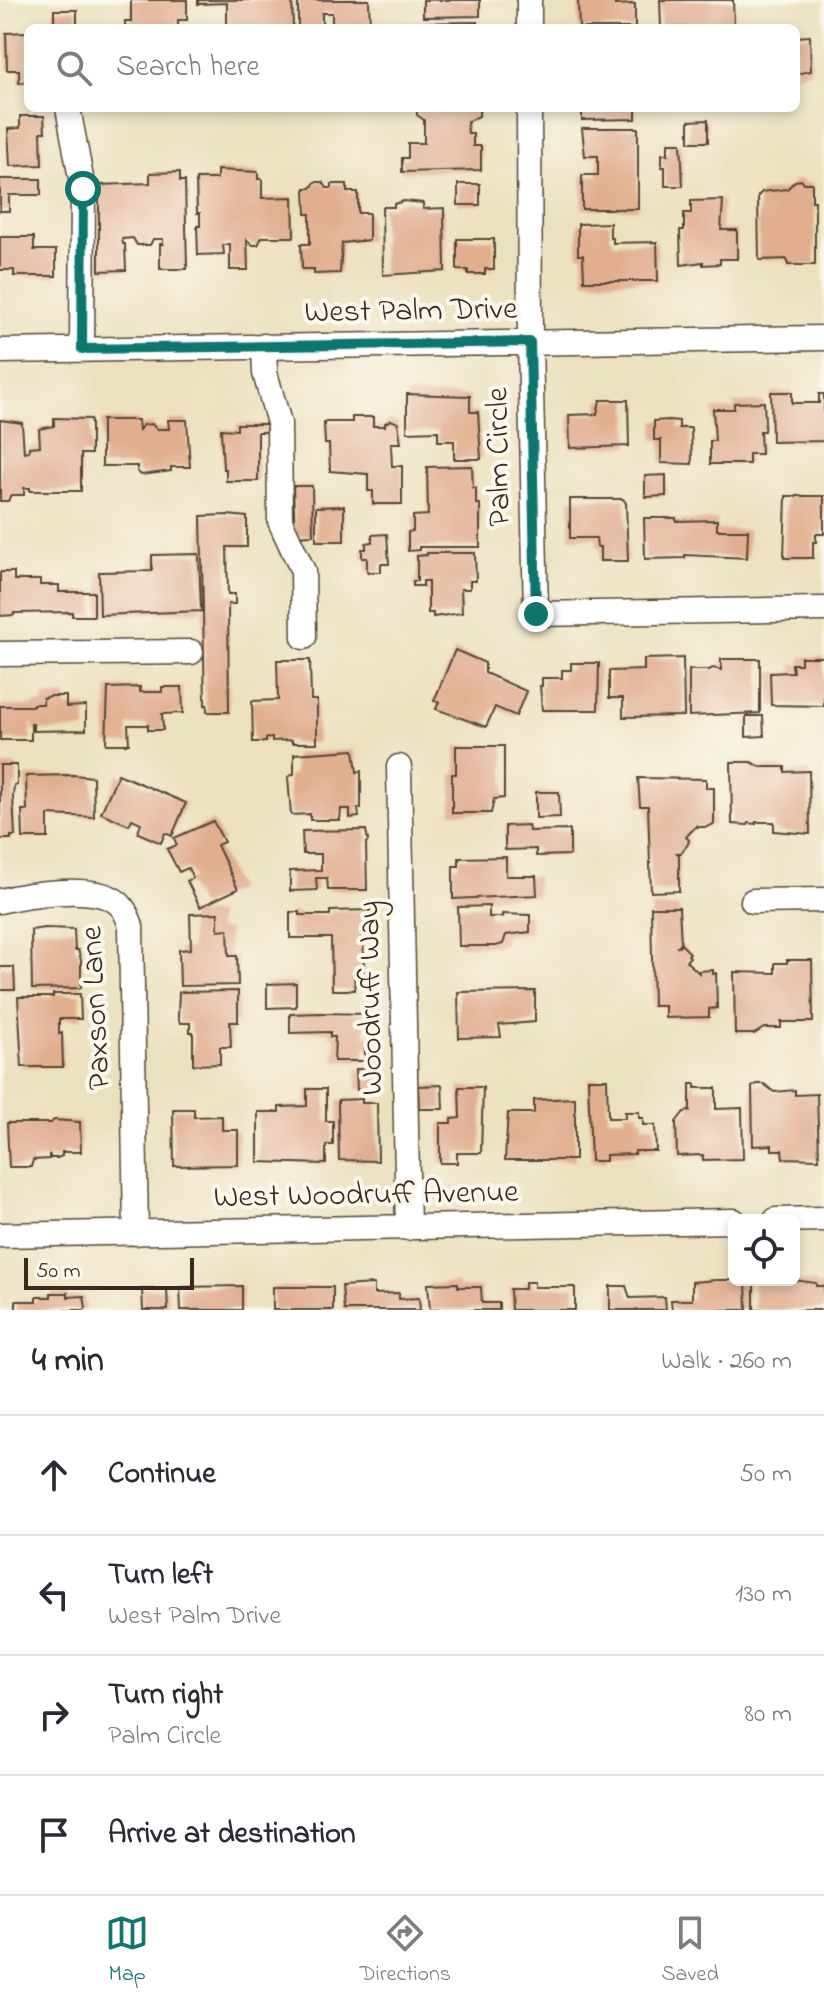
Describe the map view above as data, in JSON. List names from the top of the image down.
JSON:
{
  "streets": {
    "street": [
      "West Palm Drive",
      "Palm Circle",
      "Woodruff Way",
      "Paxson Lane",
      "West Woodruff Avenue"
    ]
  },
  "crossings": [
    ["West Palm Drive", "Palm Circle"],
    ["Woodruff Way", "West Woodruff Avenue"],
    ["Paxson Lane", "West Woodruff Avenue"]
  ],
  "scale_bar": "50 m",
  "page": {
    "search": "Search here",
    "scale": "50 m",
    "heading": ["4 min", "Walk · 260 m"],
    "list": [
      ["Continue", "50 m"],
      ["Turn left", "West Palm Drive", "130 m"],
      ["Turn right", "Palm Circle", "80 m"],
      "Arrive at destination"
    ],
    "nav": ["Map", "Directions", "Saved"]
  }
}
